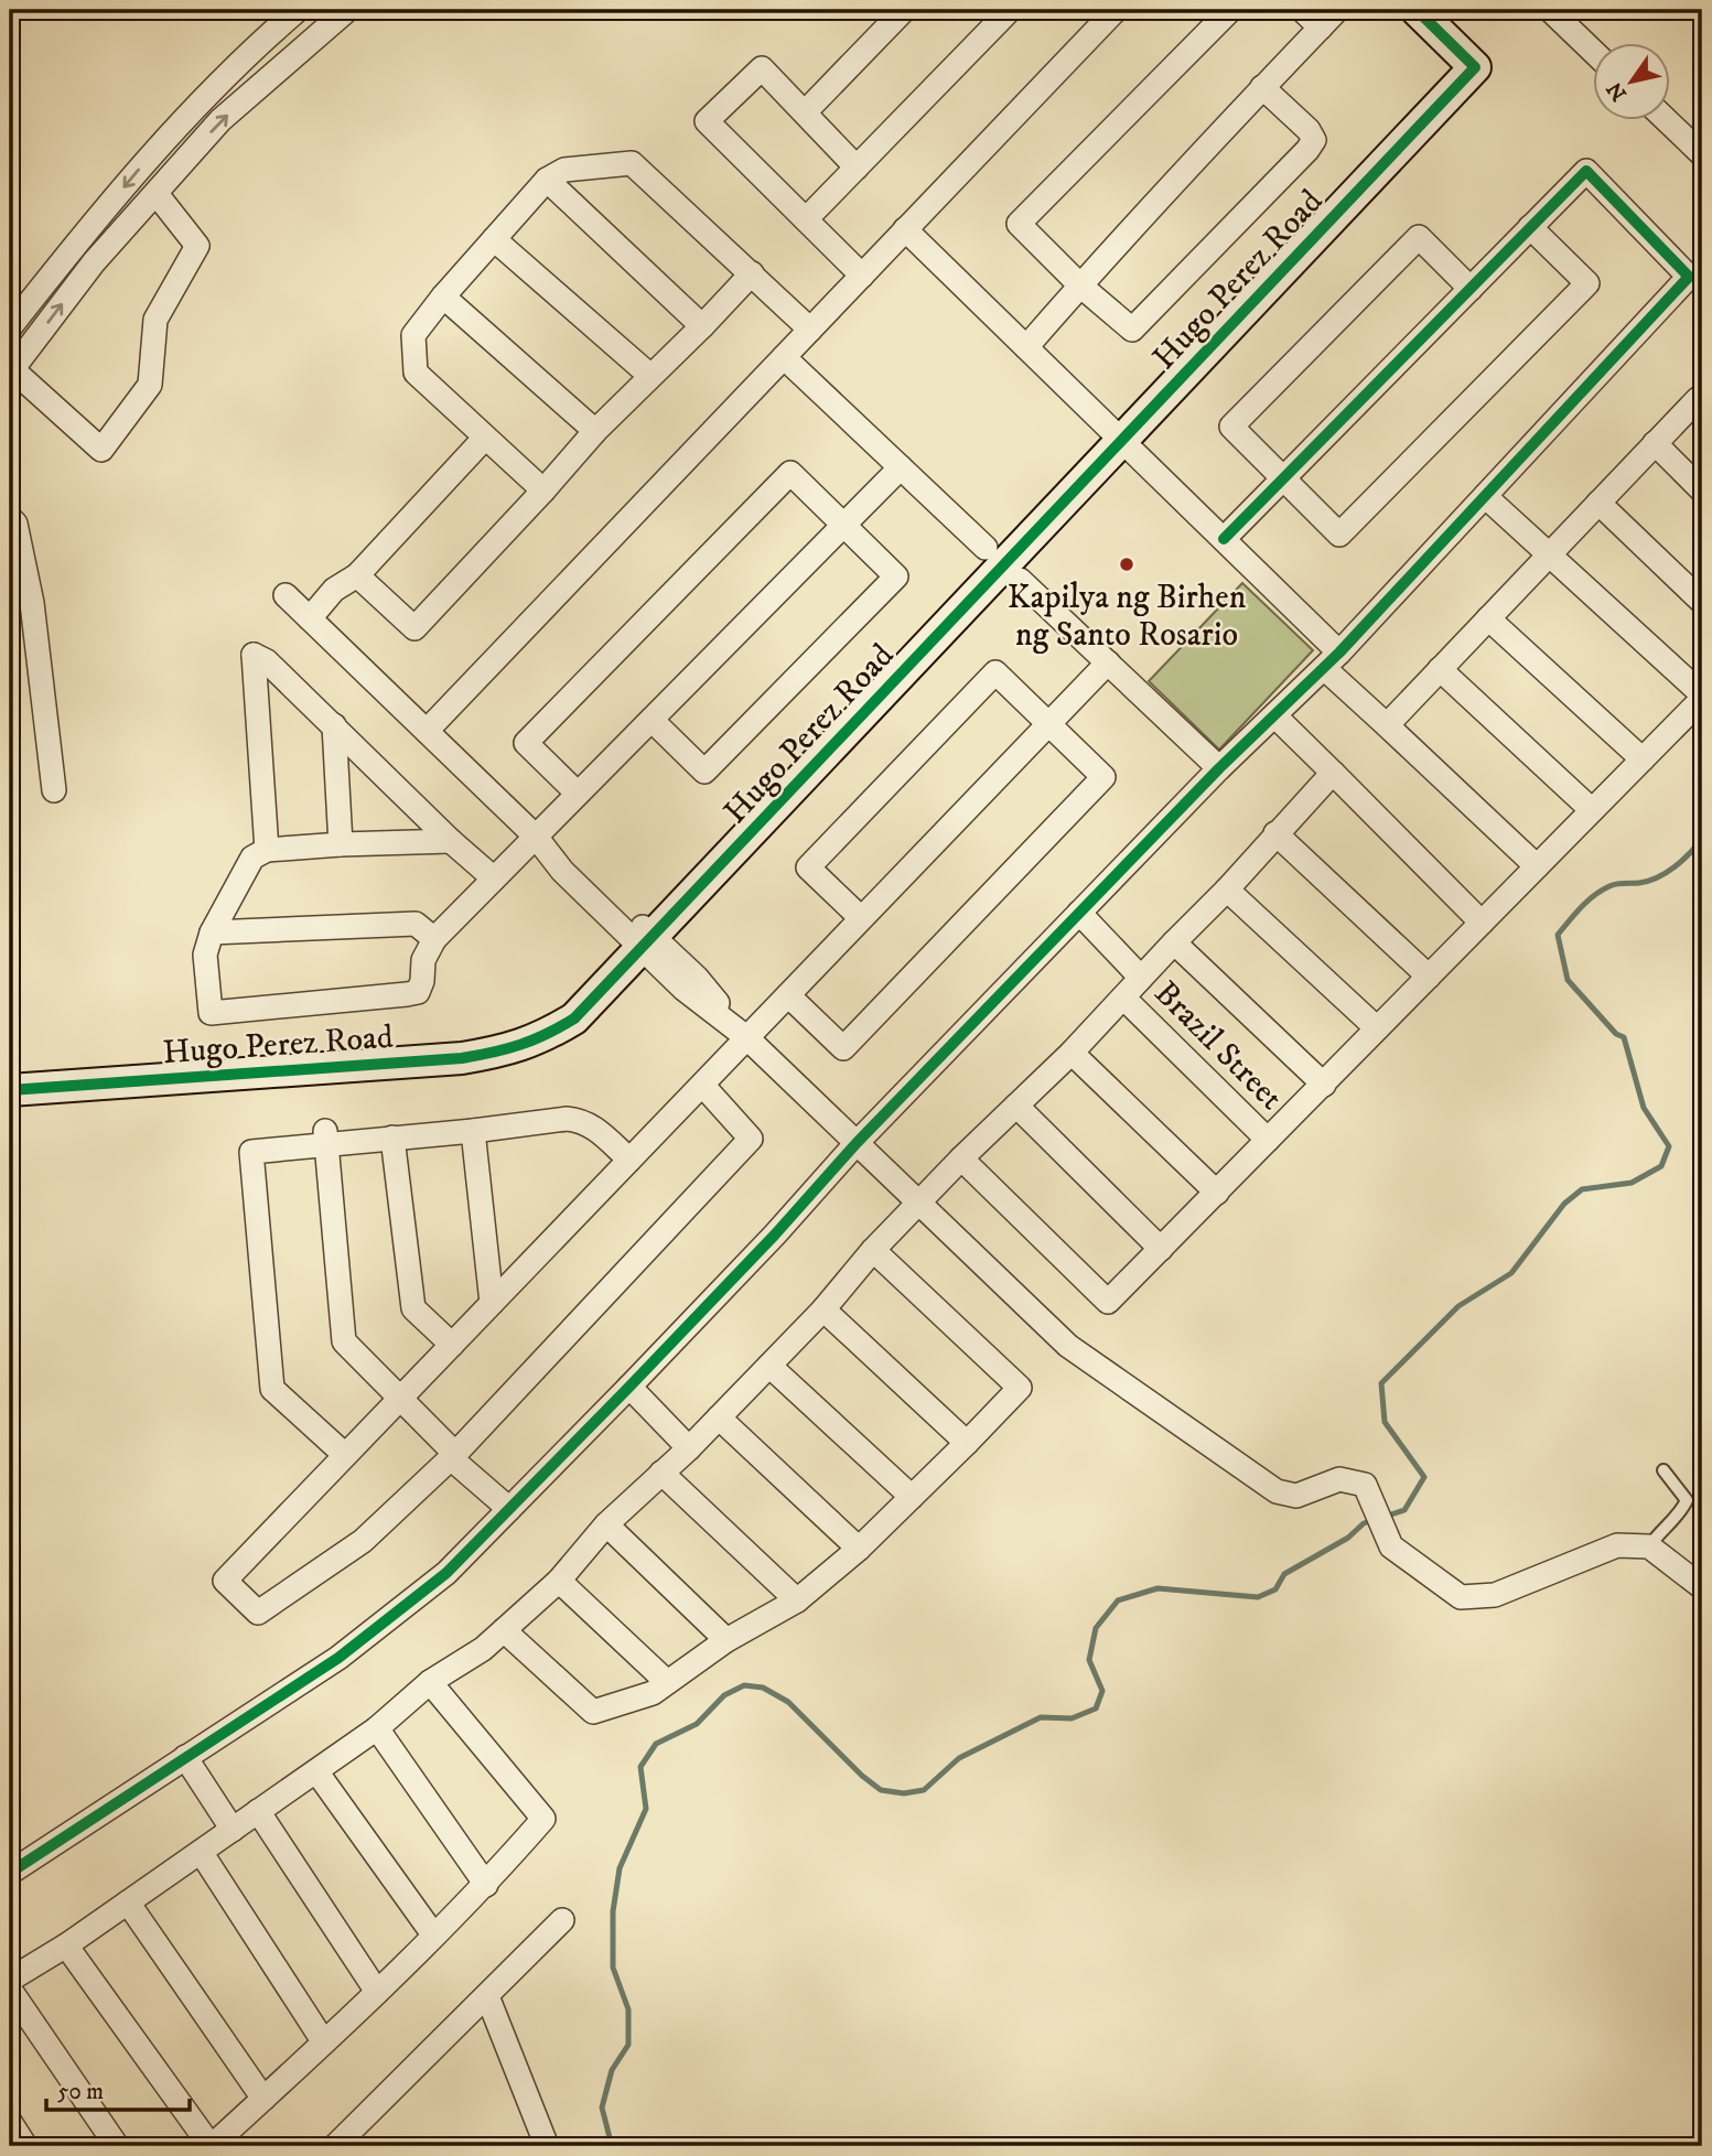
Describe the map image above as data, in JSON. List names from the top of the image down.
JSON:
{
  "streets": {
    "street": ["Hugo Perez Road", "Brazil Street"]
  },
  "places": ["Kapilya ng Birhen ng Santo Rosario"],
  "scale_bar": "50 m",
  "north": "bottom left"
}
